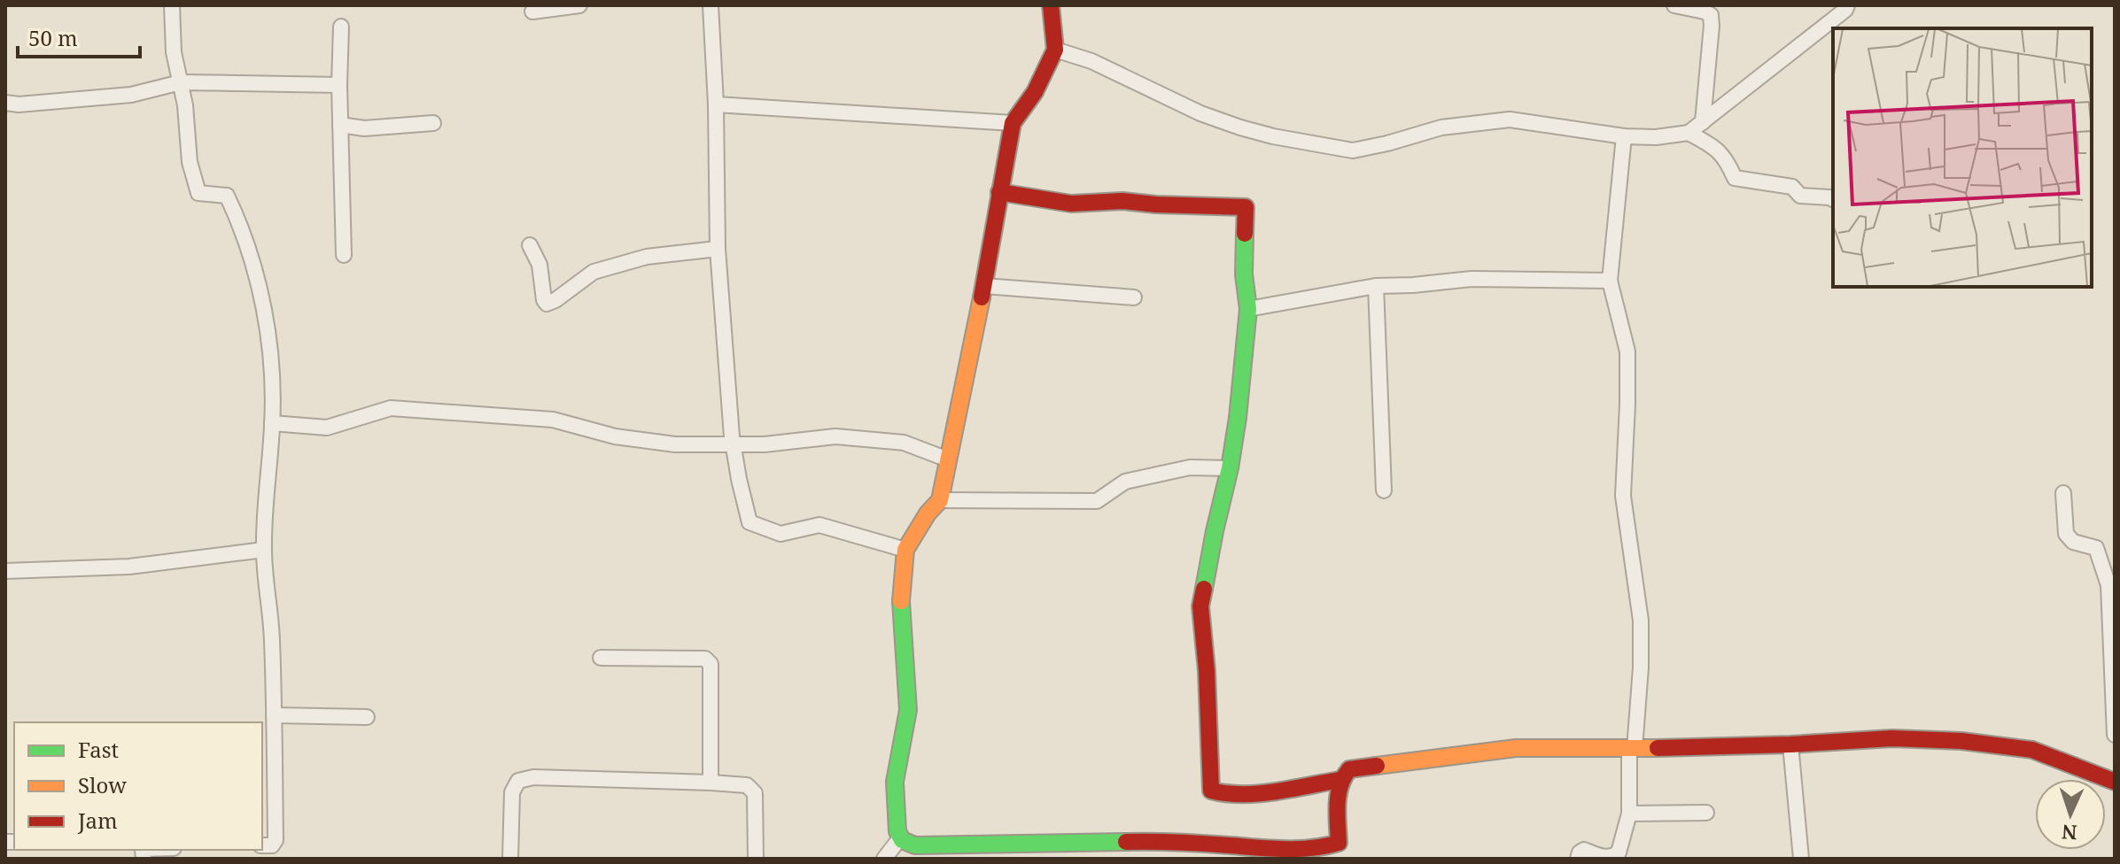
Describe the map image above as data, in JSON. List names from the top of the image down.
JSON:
{
  "legend": ["Fast", "Slow", "Jam"],
  "scale_bar": "50 m",
  "north": "bottom"
}
